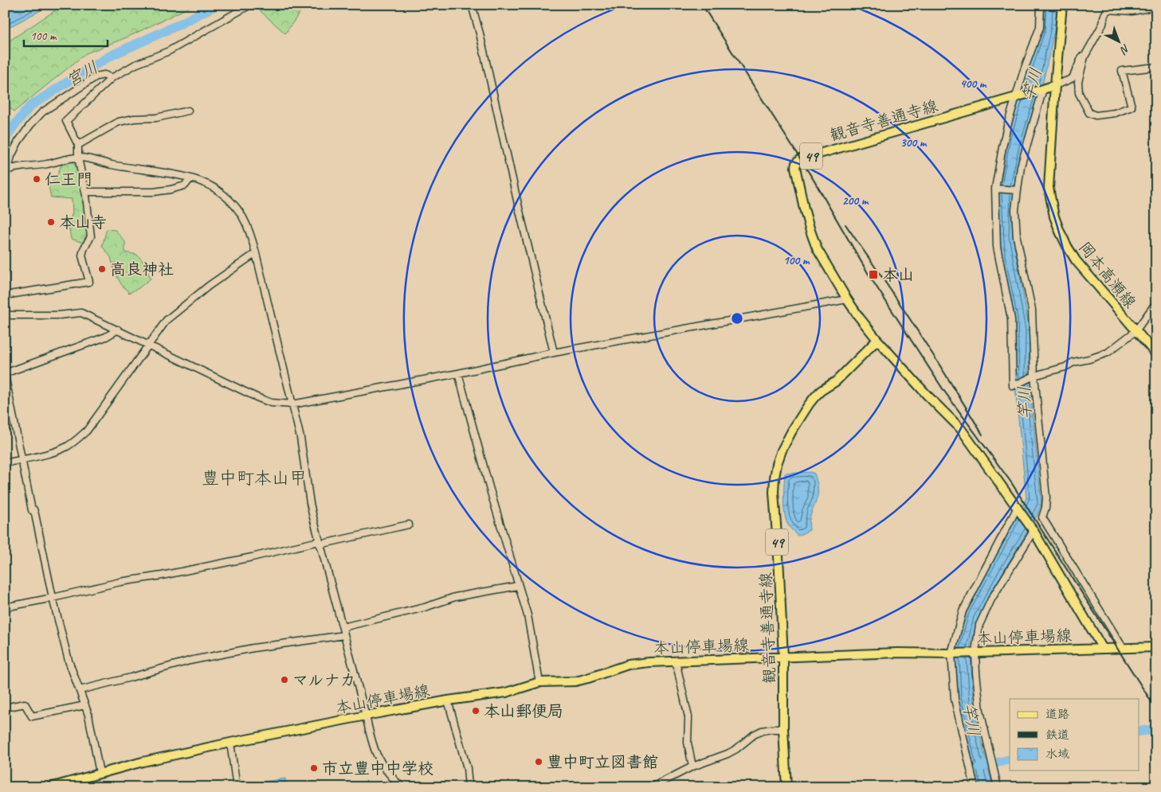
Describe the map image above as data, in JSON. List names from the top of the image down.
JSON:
{
  "streets": {
    "main road": [
      "観音寺善通寺線",
      "49",
      "岡本高瀬線",
      "本山停車場線"
    ]
  },
  "crossings": [
    ["観音寺善通寺線", "岡本高瀬線"],
    ["観音寺善通寺線", "本山停車場線"]
  ],
  "districts": ["豊中町本山甲"],
  "water": ["宮川", "竿川"],
  "places": {
    "other": [
      "仁王門",
      "本山寺",
      "高良神社",
      "マルナカ",
      "本山郵便局",
      "豊中町立図書館",
      "市立豊中中学校"
    ],
    "transit": ["本山"]
  },
  "legend": ["道路", "鉄道", "水域"],
  "scale_bar": "100 m",
  "north": "bottom right",
  "rings": [
    "400 m",
    "300 m",
    "200 m",
    "100 m"
  ]
}
